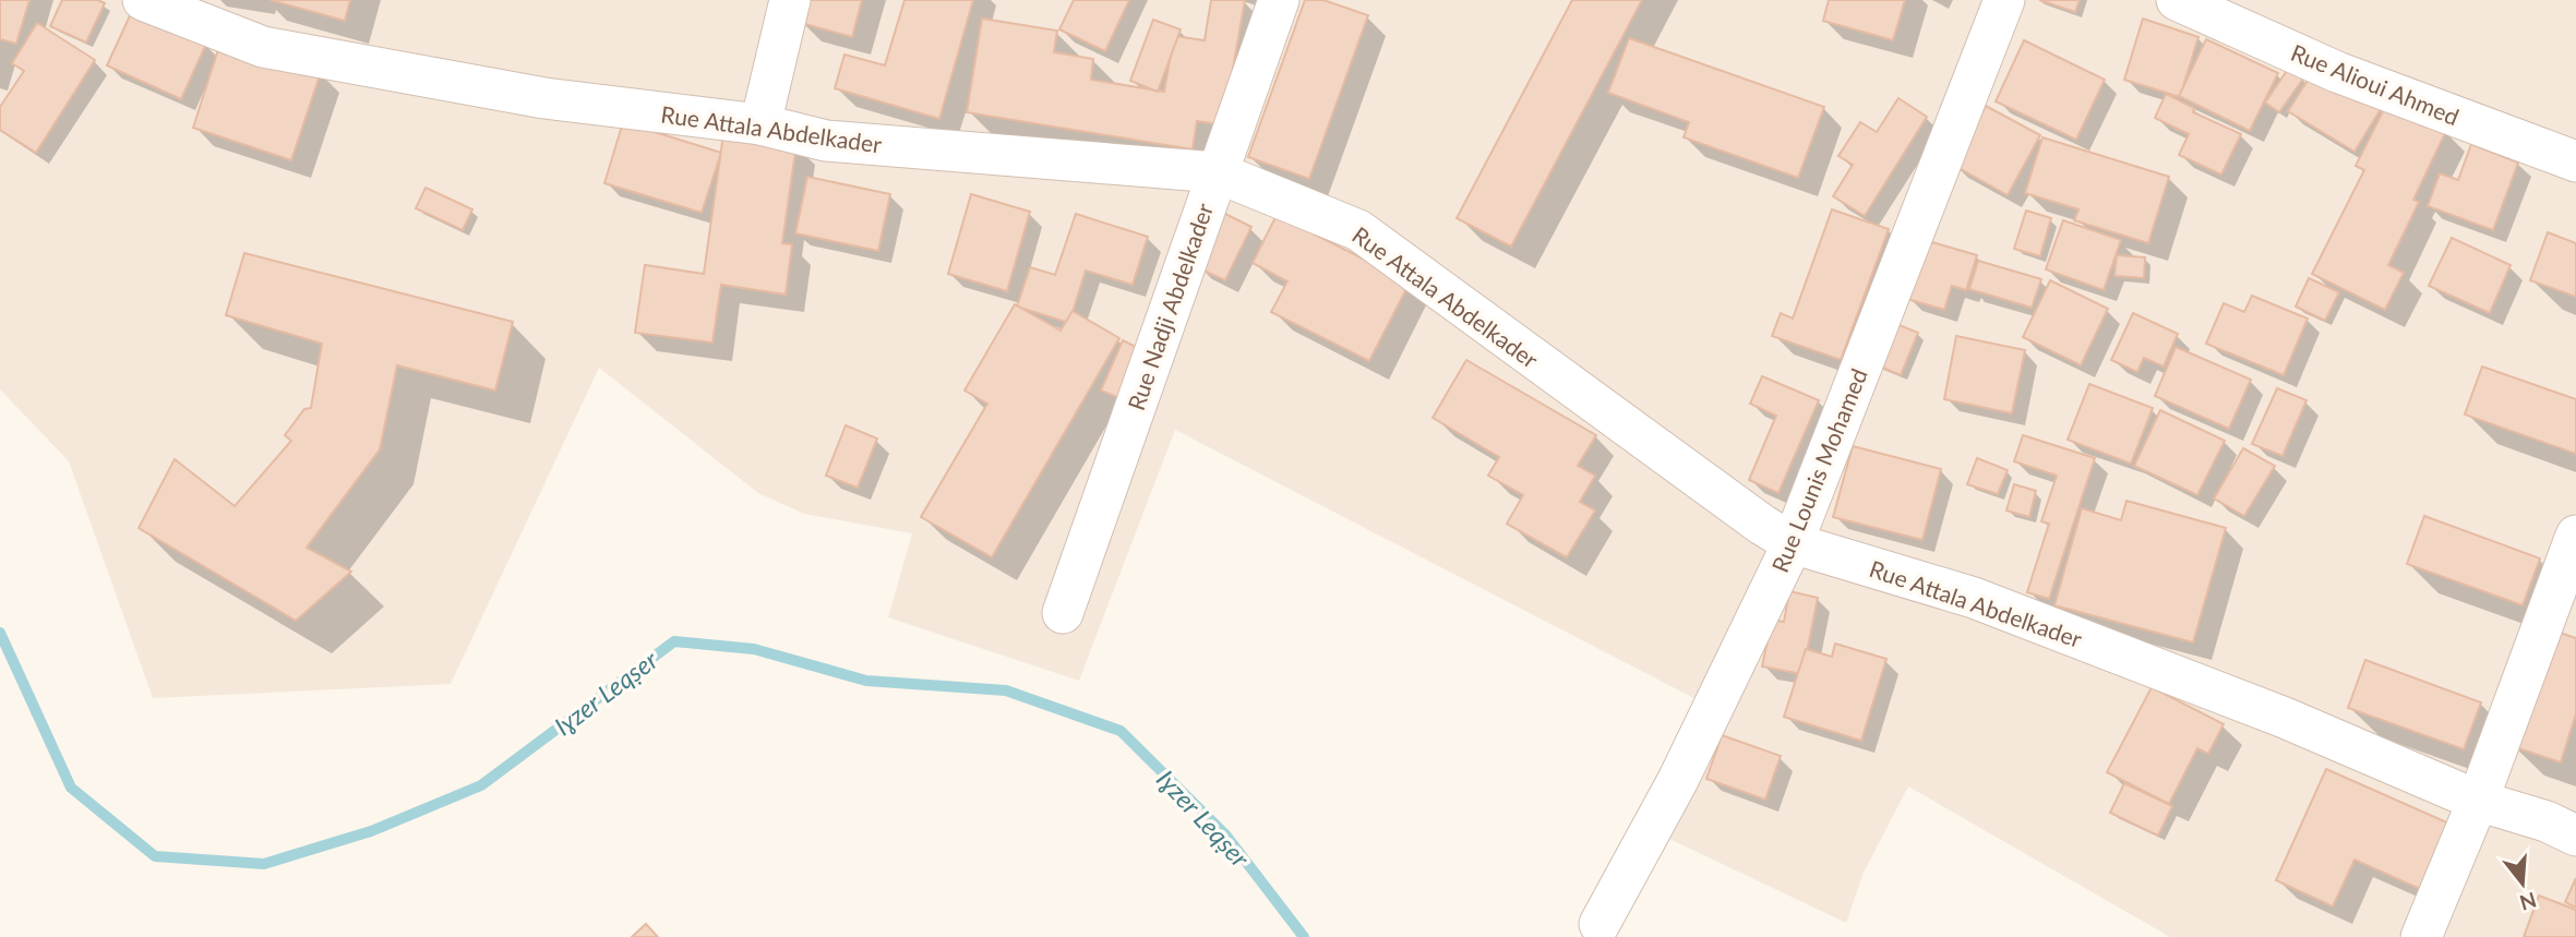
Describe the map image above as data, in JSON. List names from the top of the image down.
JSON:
{
  "streets": {
    "street": [
      "Rue Alioui Ahmed",
      "Rue Attala Abdelkader",
      "Rue Nadji Abdelkader",
      "Rue Lounis Mohamed"
    ]
  },
  "crossings": [
    ["Rue Attala Abdelkader", "Rue Nadji Abdelkader"],
    ["Rue Attala Abdelkader", "Rue Lounis Mohamed"]
  ],
  "water": ["Iɣzer Leqṣer"],
  "north": "bottom"
}
